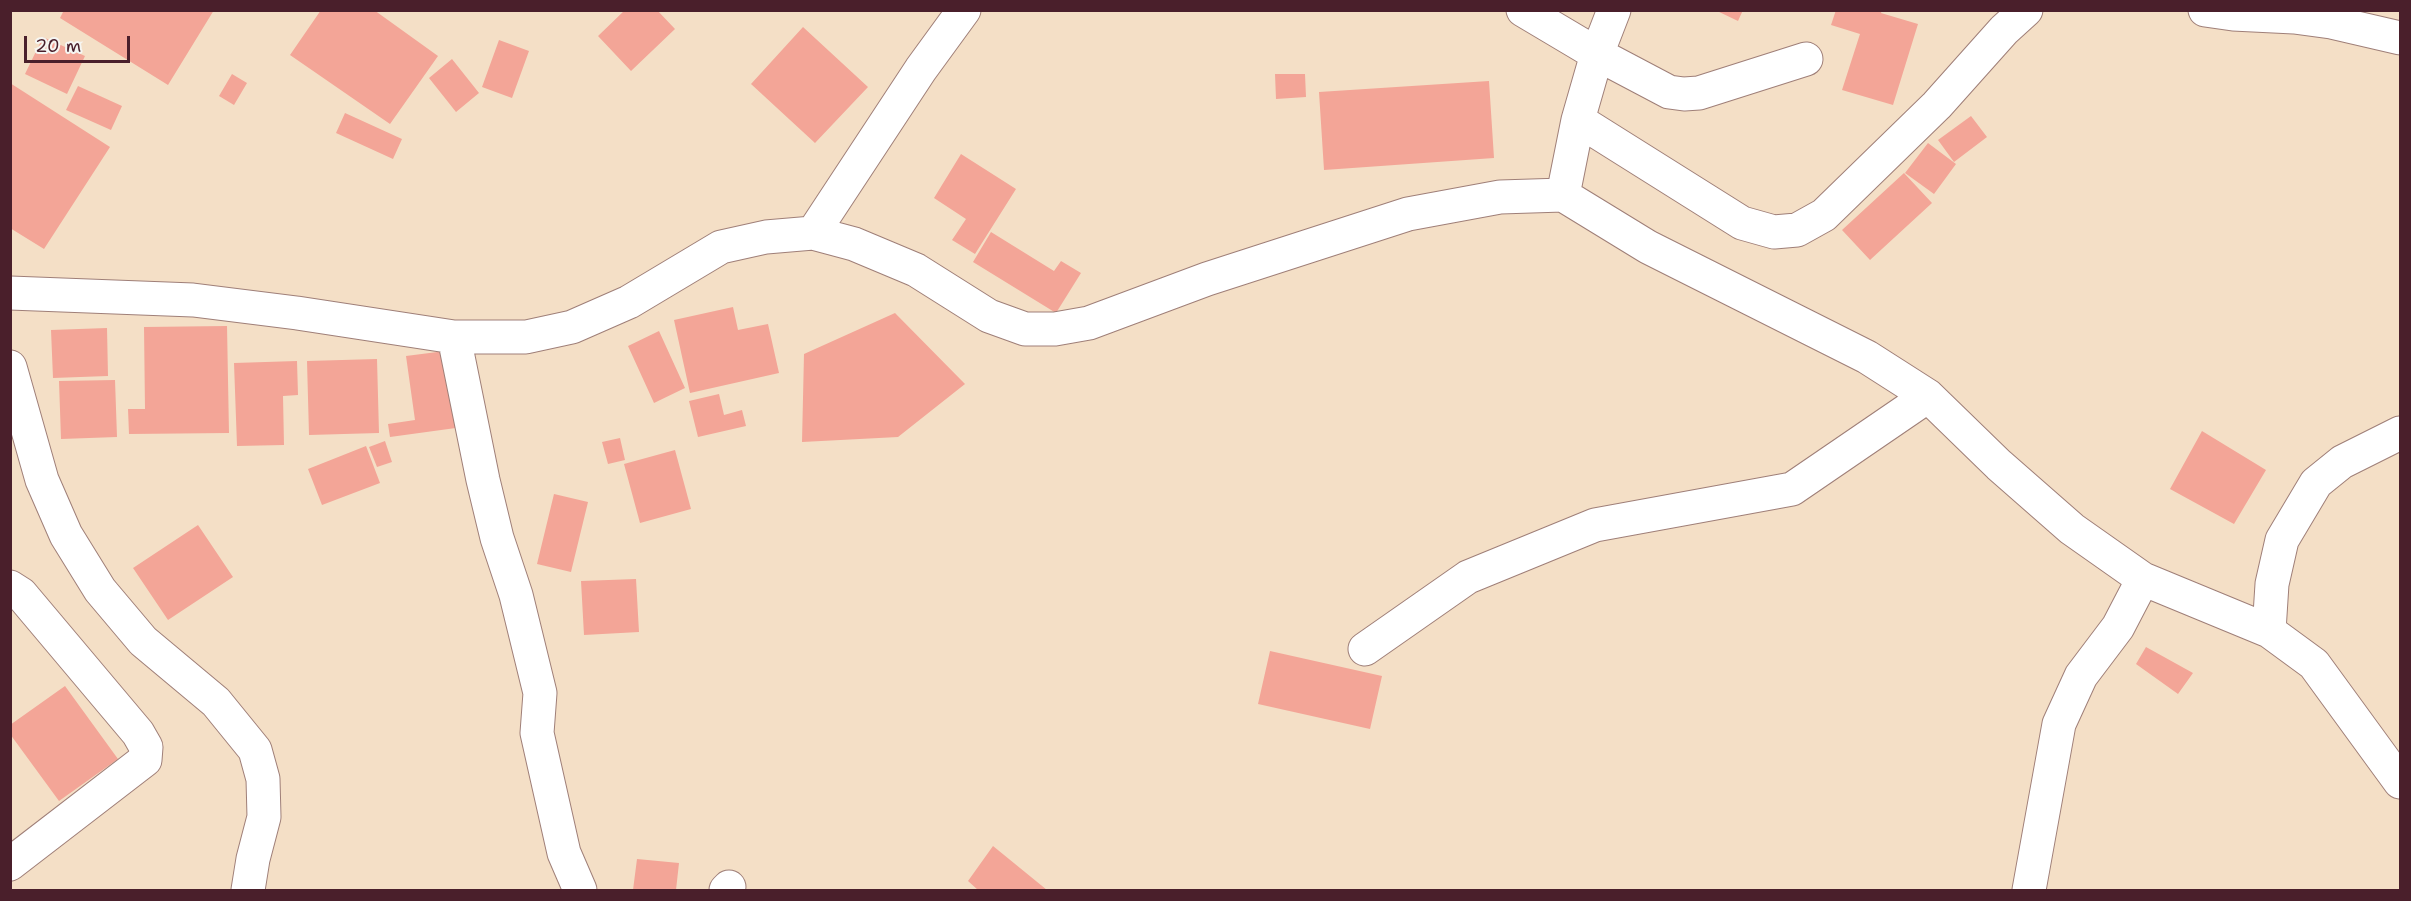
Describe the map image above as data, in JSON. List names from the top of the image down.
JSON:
{
  "scale_bar": "20 m"
}
